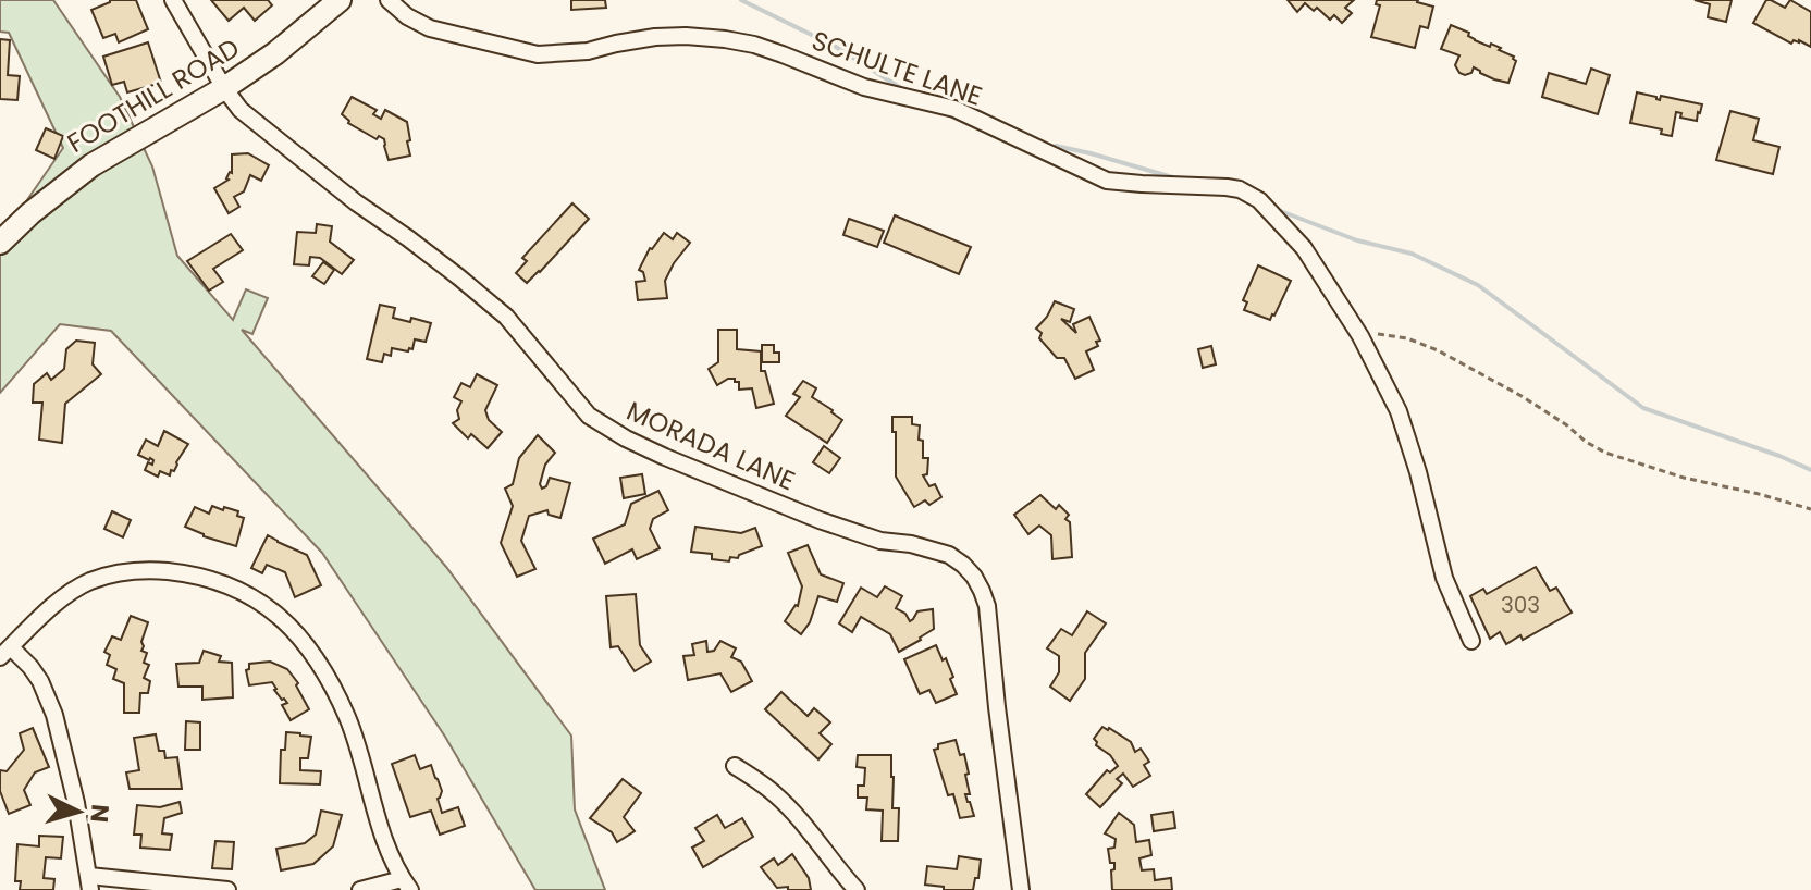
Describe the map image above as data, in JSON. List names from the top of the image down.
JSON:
{
  "streets": {
    "main road": ["FOOTHILL ROAD"],
    "street": ["SCHULTE LANE", "MORADA LANE"]
  },
  "crossings": [
    ["FOOTHILL ROAD", "MORADA LANE"]
  ],
  "house_numbers": ["303"],
  "north": "right"
}
